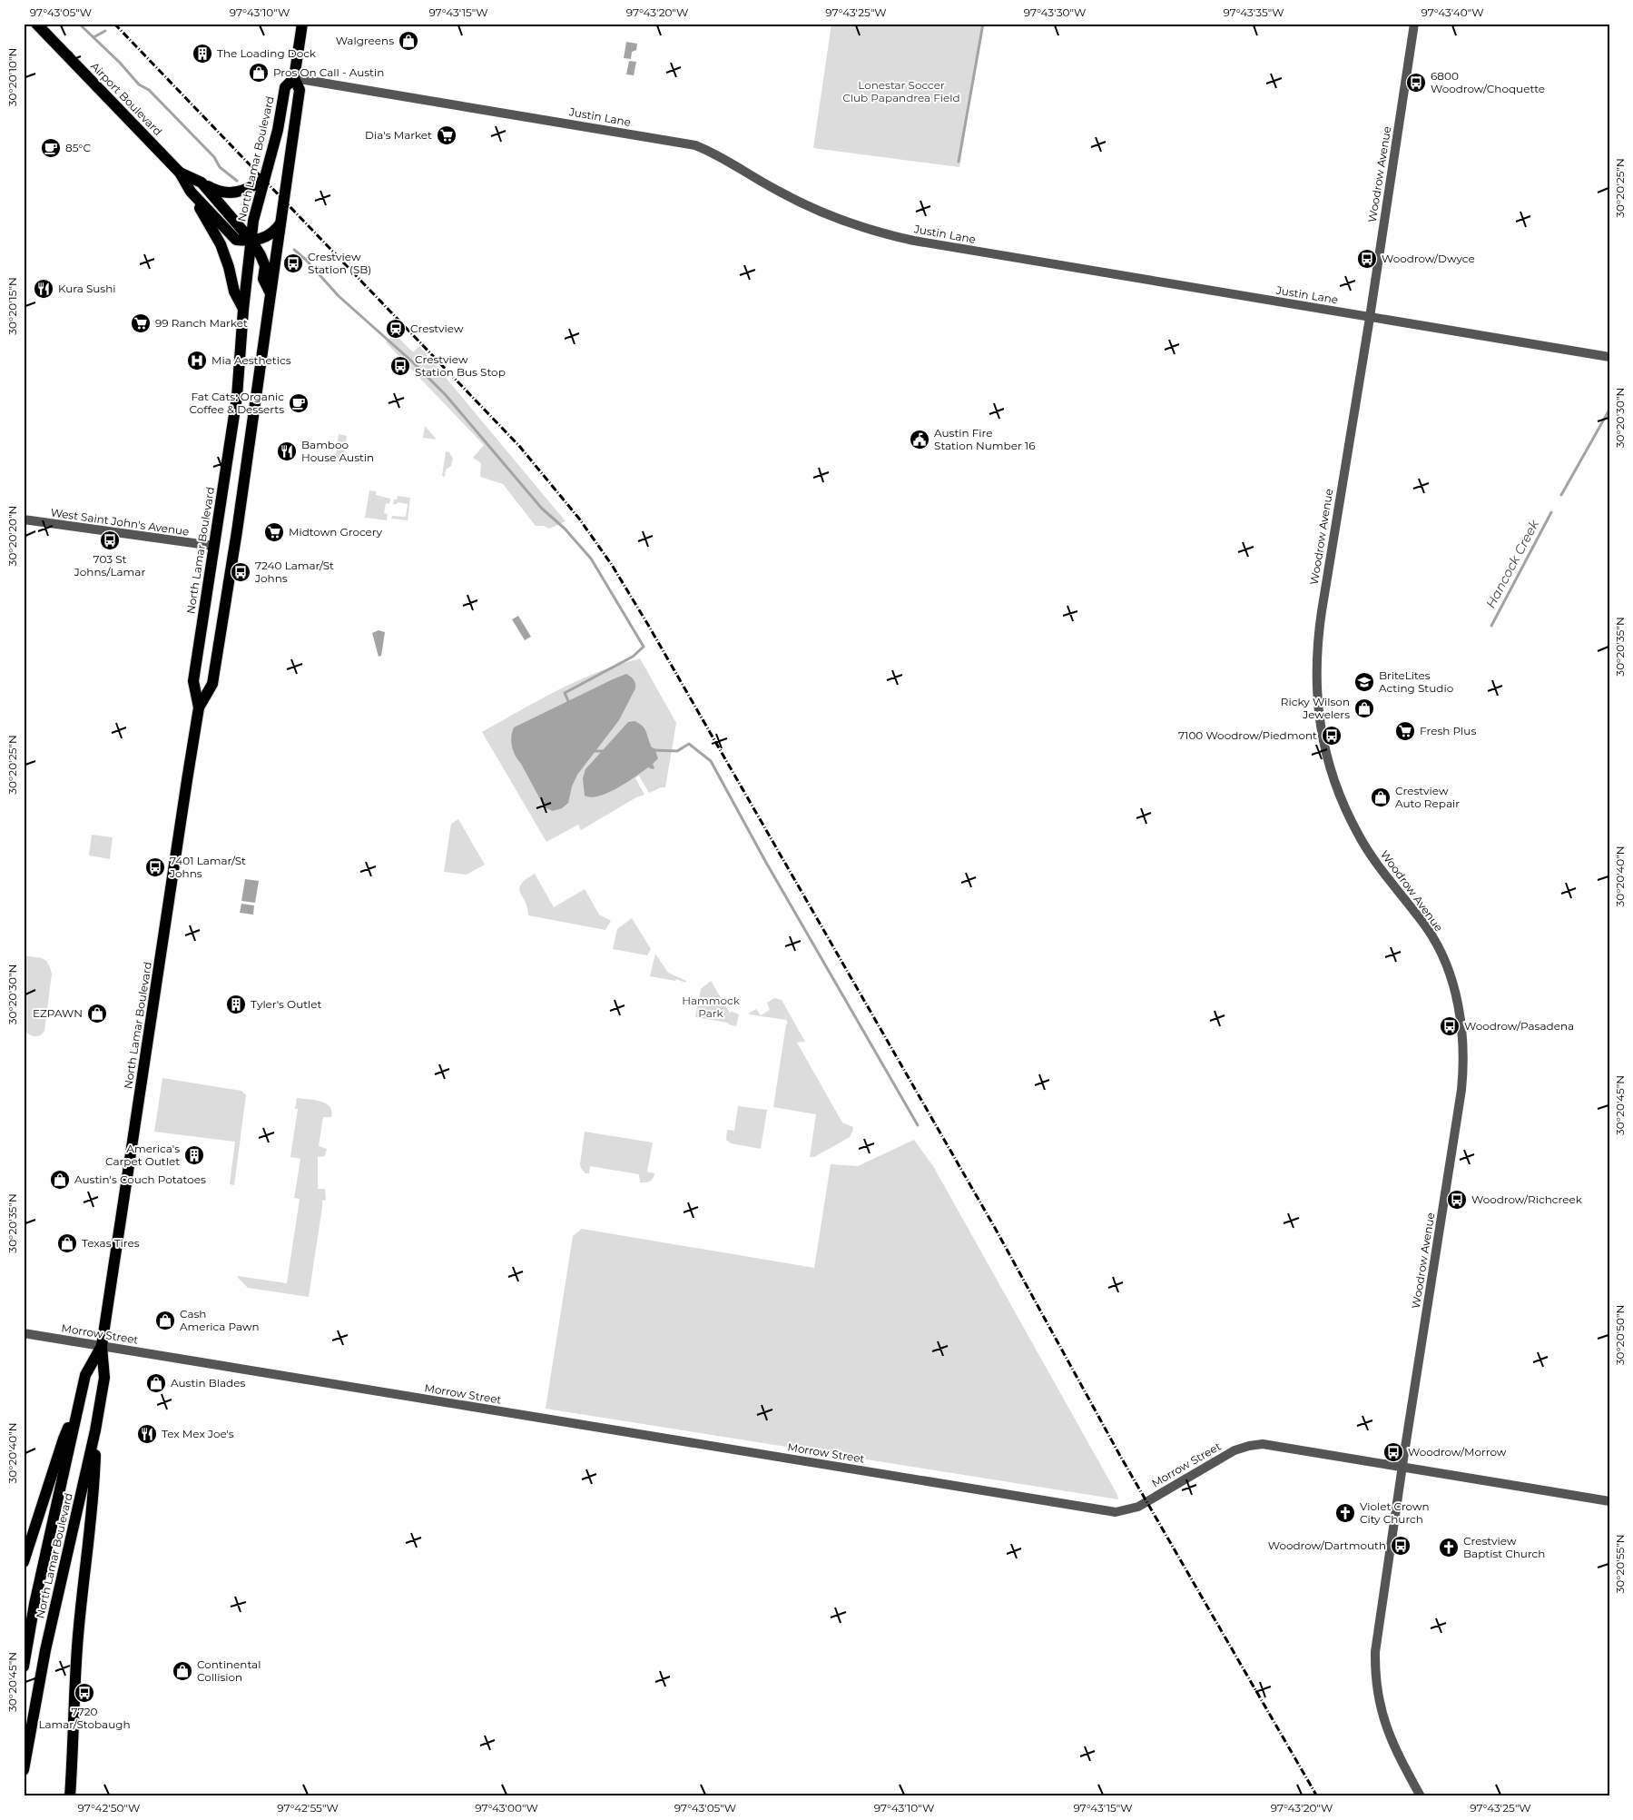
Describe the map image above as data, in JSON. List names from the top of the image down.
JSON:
{
  "streets": {
    "main road": ["Airport Boulevard", "North Lamar Boulevard"],
    "street": [
      "Justin Lane",
      "Woodrow Avenue",
      "West Saint John's Avenue",
      "Morrow Street"
    ]
  },
  "crossings": [
    ["Airport Boulevard", "North Lamar Boulevard"],
    ["Justin Lane", "North Lamar Boulevard"],
    ["Justin Lane", "Woodrow Avenue"],
    ["North Lamar Boulevard", "West Saint John's Avenue"],
    ["North Lamar Boulevard", "Morrow Street"],
    ["Woodrow Avenue", "Morrow Street"]
  ],
  "water": ["Hancock Creek"],
  "parks": ["Lonestar Soccer Club Papandrea Field", "Hammock Park"],
  "places": {
    "shop": [
      "Walgreens",
      "Pros On Call - Austin",
      "Ricky Wilson Jewelers",
      "Crestview Auto Repair",
      "EZPAWN",
      "Austin's Couch Potatoes",
      "Texas Tires",
      "Cash America Pawn",
      "Austin Blades",
      "Continental Collision"
    ],
    "building": ["The Loading Dock", "Tyler's Outlet", "America's Carpet Outlet"],
    "bus stop": [
      "6800 Woodrow/Choquette",
      "Woodrow/Dwyce",
      "Crestview Station (SB)",
      "Crestview Station Bus Stop",
      "703 St Johns/Lamar",
      "7240 Lamar/St Johns",
      "7100 Woodrow/Piedmont",
      "7401 Lamar/St Johns",
      "Woodrow/Pasadena",
      "Woodrow/Richcreek",
      "Woodrow/Morrow",
      "Woodrow/Dartmouth",
      "7720 Lamar/Stobaugh"
    ],
    "supermarket": [
      "Dia's Market",
      "99 Ranch Market",
      "Midtown Grocery",
      "Fresh Plus"
    ],
    "cafe": ["85°C", "Fat Cats: Organic Coffee & Desserts"],
    "restaurant": ["Kura Sushi", "Bamboo House Austin", "Tex Mex Joe's"],
    "station": ["Crestview"],
    "hospital": ["Mia Aesthetics"],
    "public building": ["Austin Fire Station Number 16"],
    "school or university": ["BriteLites Acting Studio"],
    "church": ["Violet Crown City Church", "Crestview Baptist Church"]
  },
  "coordinates": [
    "97°43'05\"W",
    "97°43'10\"W",
    "97°43'15\"W",
    "97°43'20\"W",
    "97°43'25\"W",
    "97°43'30\"W",
    "97°43'35\"W",
    "97°43'40\"W",
    "30°20'10\"N",
    "30°20'25\"N",
    "30°20'15\"N",
    "30°20'30\"N",
    "30°20'20\"N",
    "30°20'35\"N",
    "30°20'40\"N",
    "30°20'45\"N",
    "30°20'50\"N",
    "30°20'55\"N",
    "97°42'50\"W",
    "97°42'55\"W",
    "97°43'00\"W"
  ]
}
